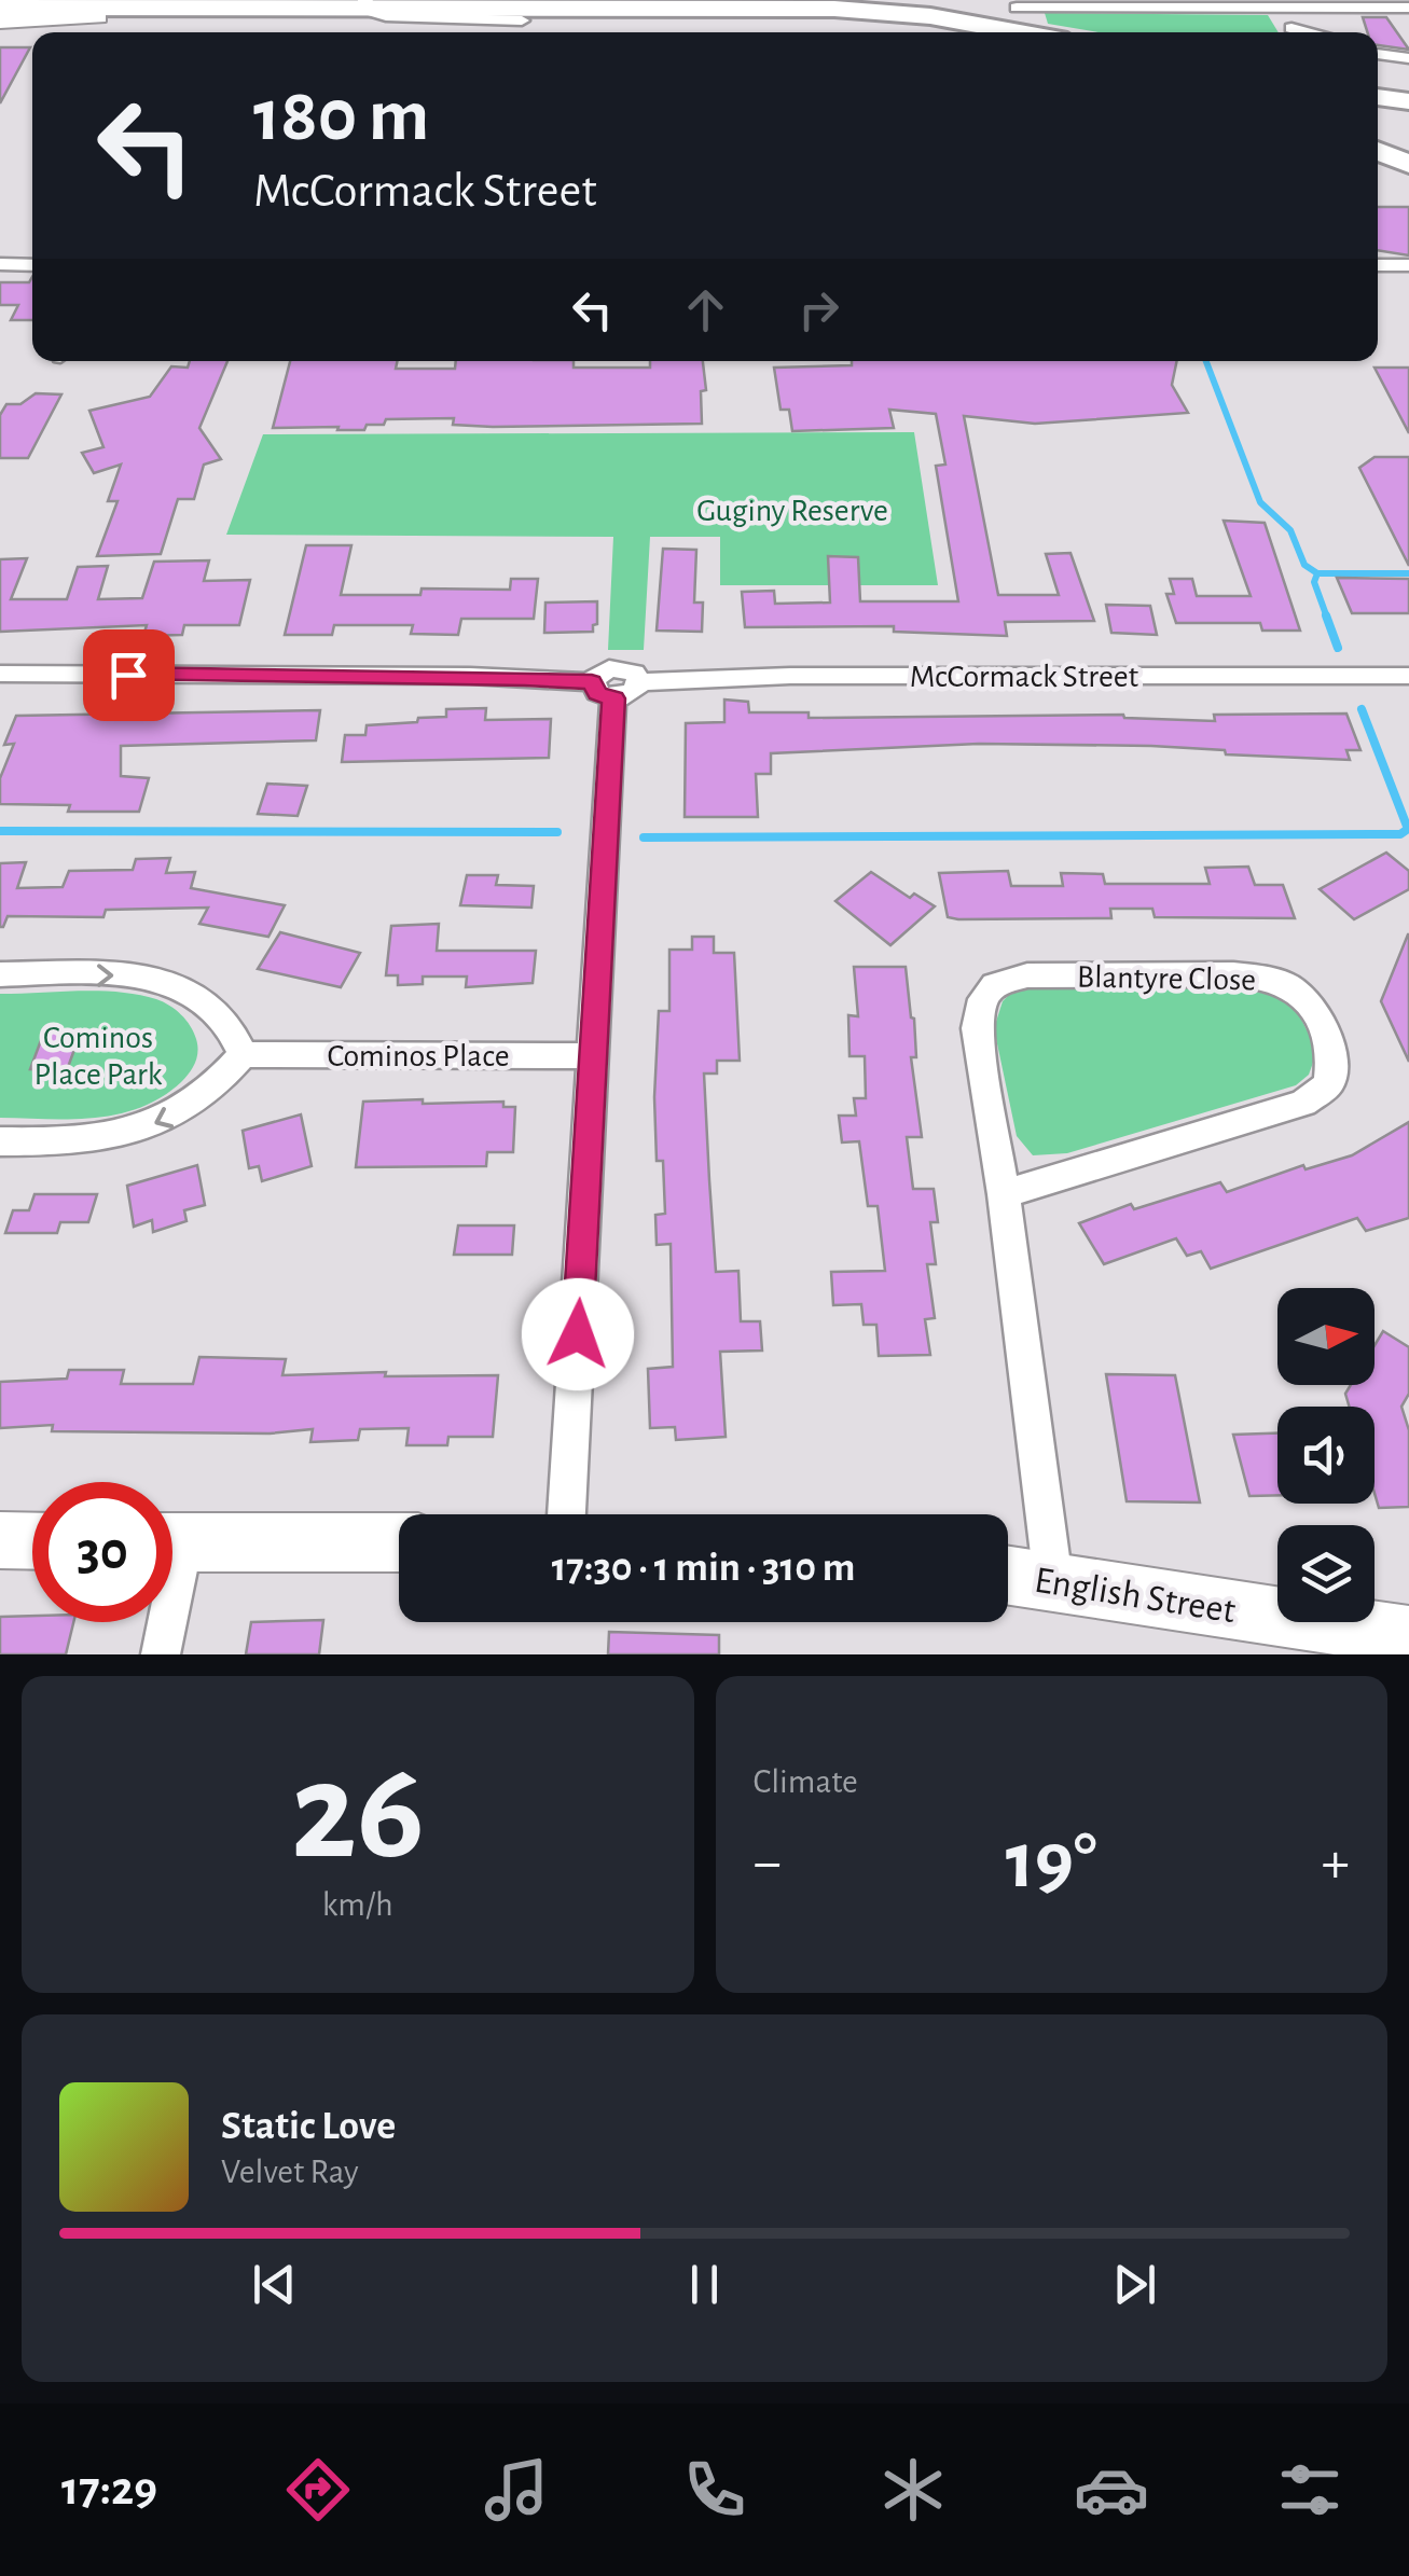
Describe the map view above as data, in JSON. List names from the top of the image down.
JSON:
{
  "streets": {
    "street": [
      "McCormack Street",
      "Blantyre Close",
      "Cominos Place",
      "English Street"
    ]
  },
  "crossings": [
    ["Blantyre Close", "English Street"]
  ],
  "parks": ["Guginy Reserve", "Cominos Place Park"],
  "north": "right",
  "page": {
    "turn": ["180 m", "McCormack Street"],
    "limit": "30",
    "trip": "17:30 · 1 min · 310 m",
    "tile": [
      ["26", "km/h"],
      "Climate"
    ],
    "heat": ["−", "19°", "+"],
    "song": ["Static Love", "Velvet Ray"],
    "tabs": "17:29"
  }
}
